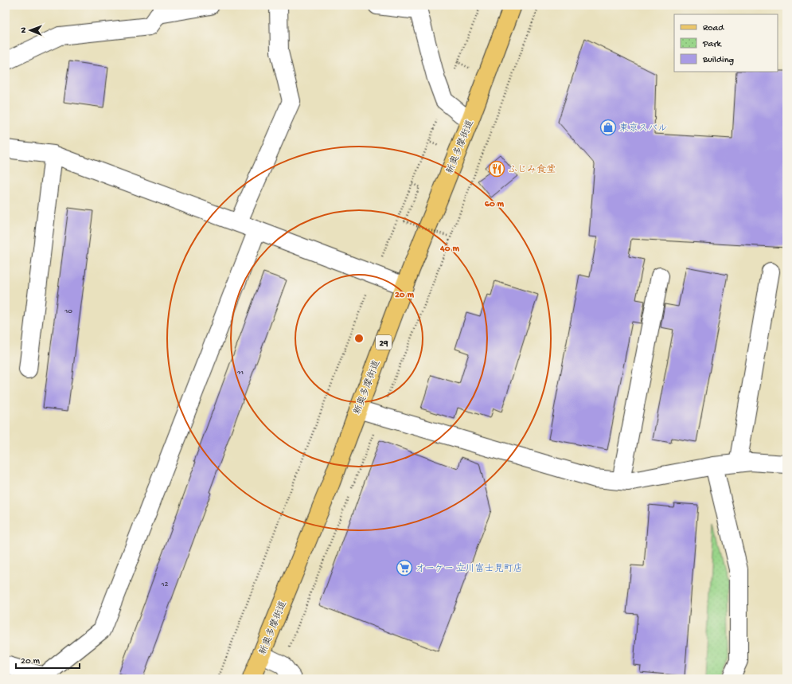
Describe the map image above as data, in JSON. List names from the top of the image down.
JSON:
{
  "streets": {
    "main road": ["新奥多摩街道", "29"]
  },
  "places": {
    "shop": ["東京スバル"],
    "restaurant": ["ふじみ食堂"],
    "supermarket": ["オーケー 立川富士見町店"]
  },
  "house_numbers": ["10", "11", "12"],
  "legend": ["Road", "Park", "Building"],
  "scale_bar": "20 m",
  "north": "left",
  "rings": ["60 m", "40 m", "20 m"]
}
